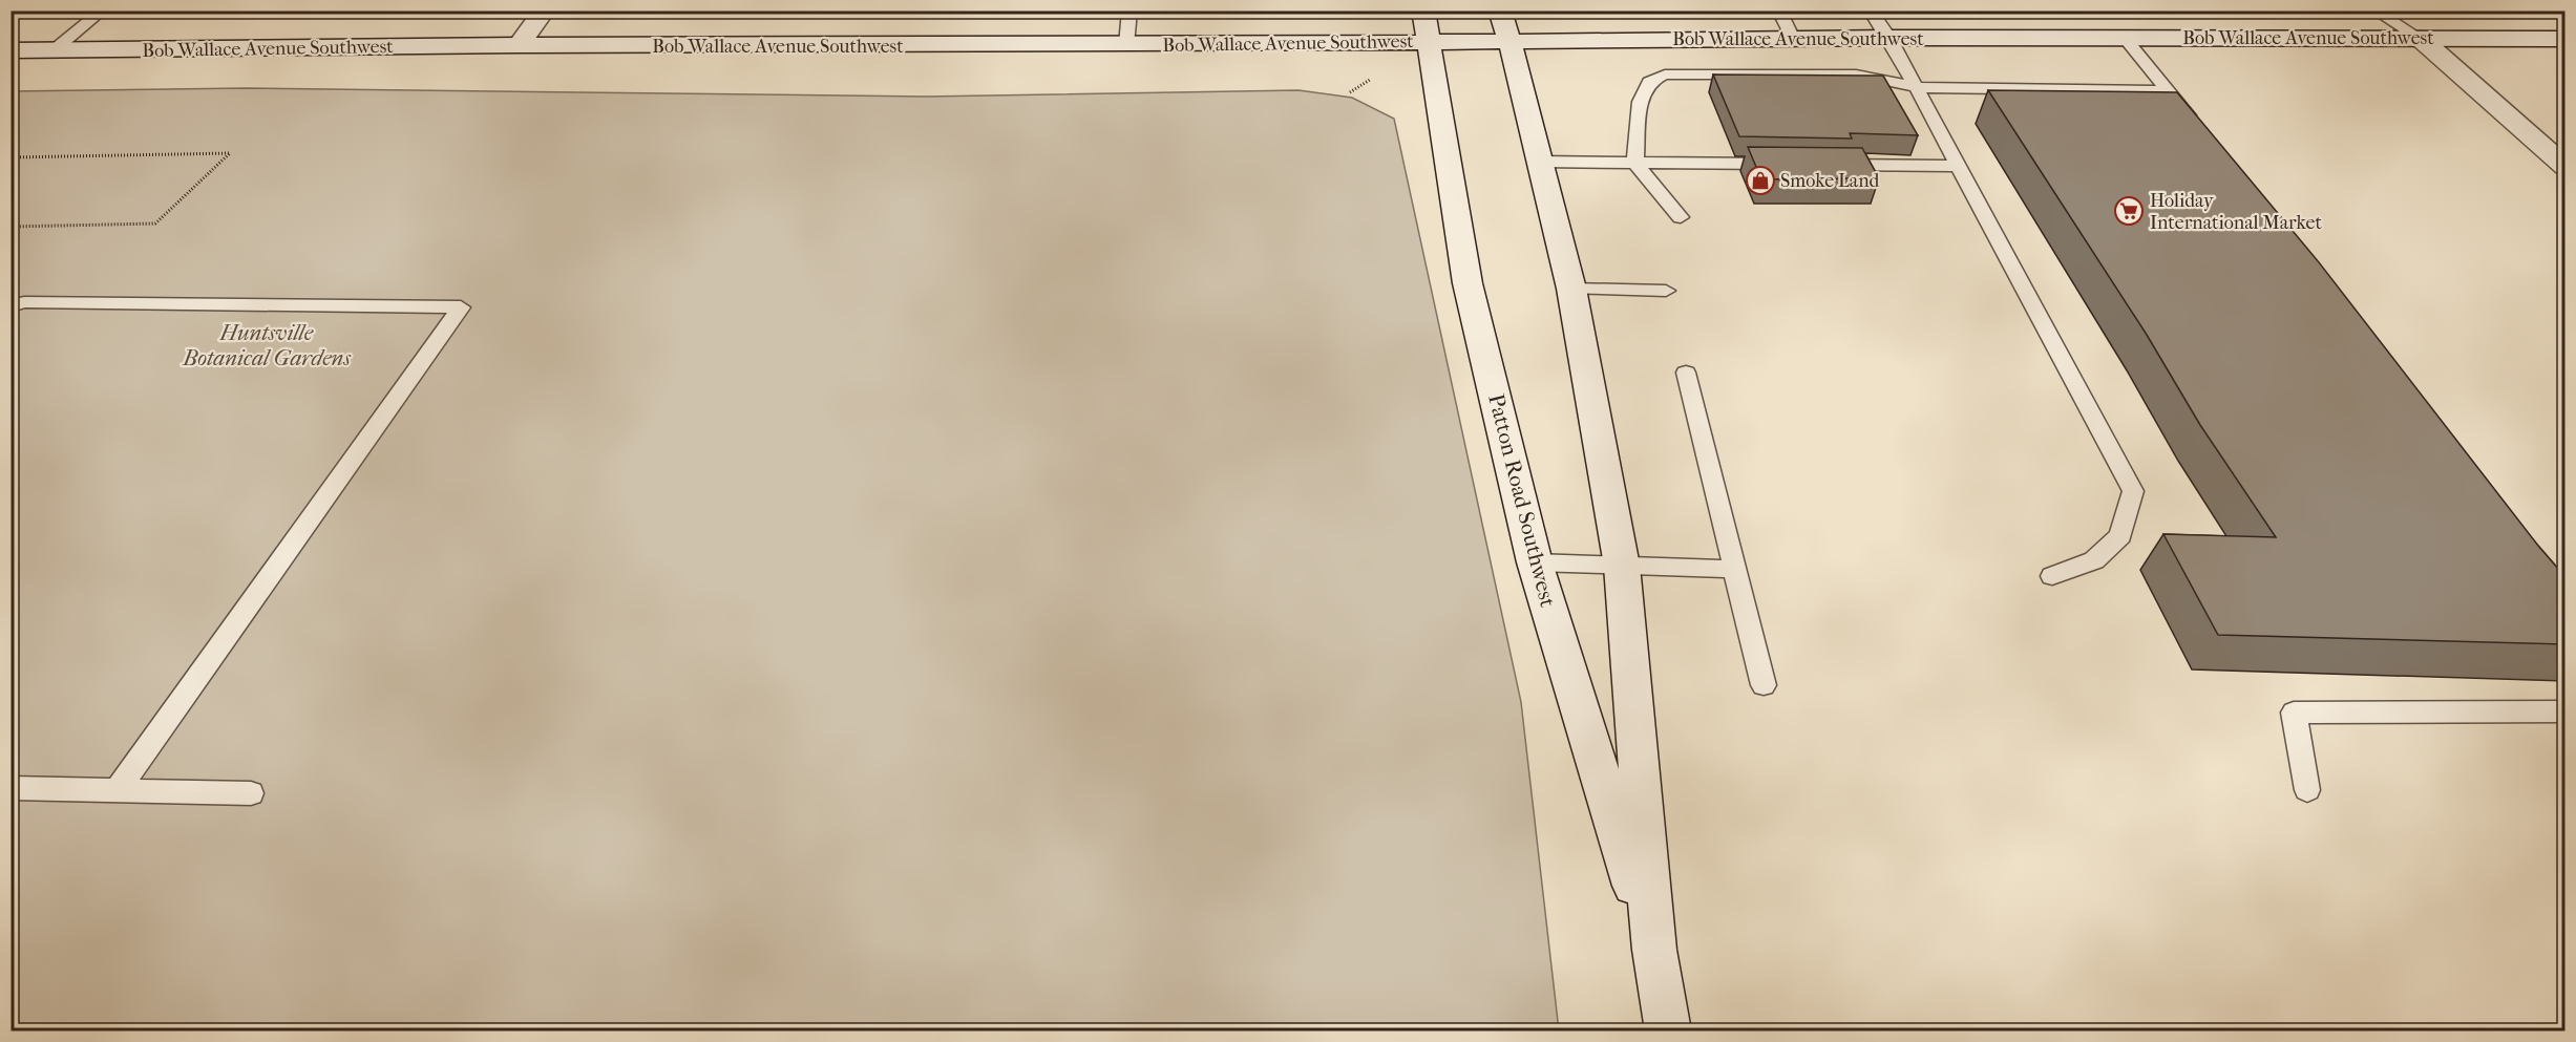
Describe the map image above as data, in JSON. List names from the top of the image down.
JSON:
{
  "streets": {
    "main road": ["Bob Wallace Avenue Southwest", "Patton Road Southwest"]
  },
  "crossings": [
    ["Bob Wallace Avenue Southwest", "Patton Road Southwest"]
  ],
  "parks": ["Huntsville Botanical Gardens"],
  "places": {
    "shop": ["Smoke Land"],
    "supermarket": ["Holiday International Market"]
  }
}
